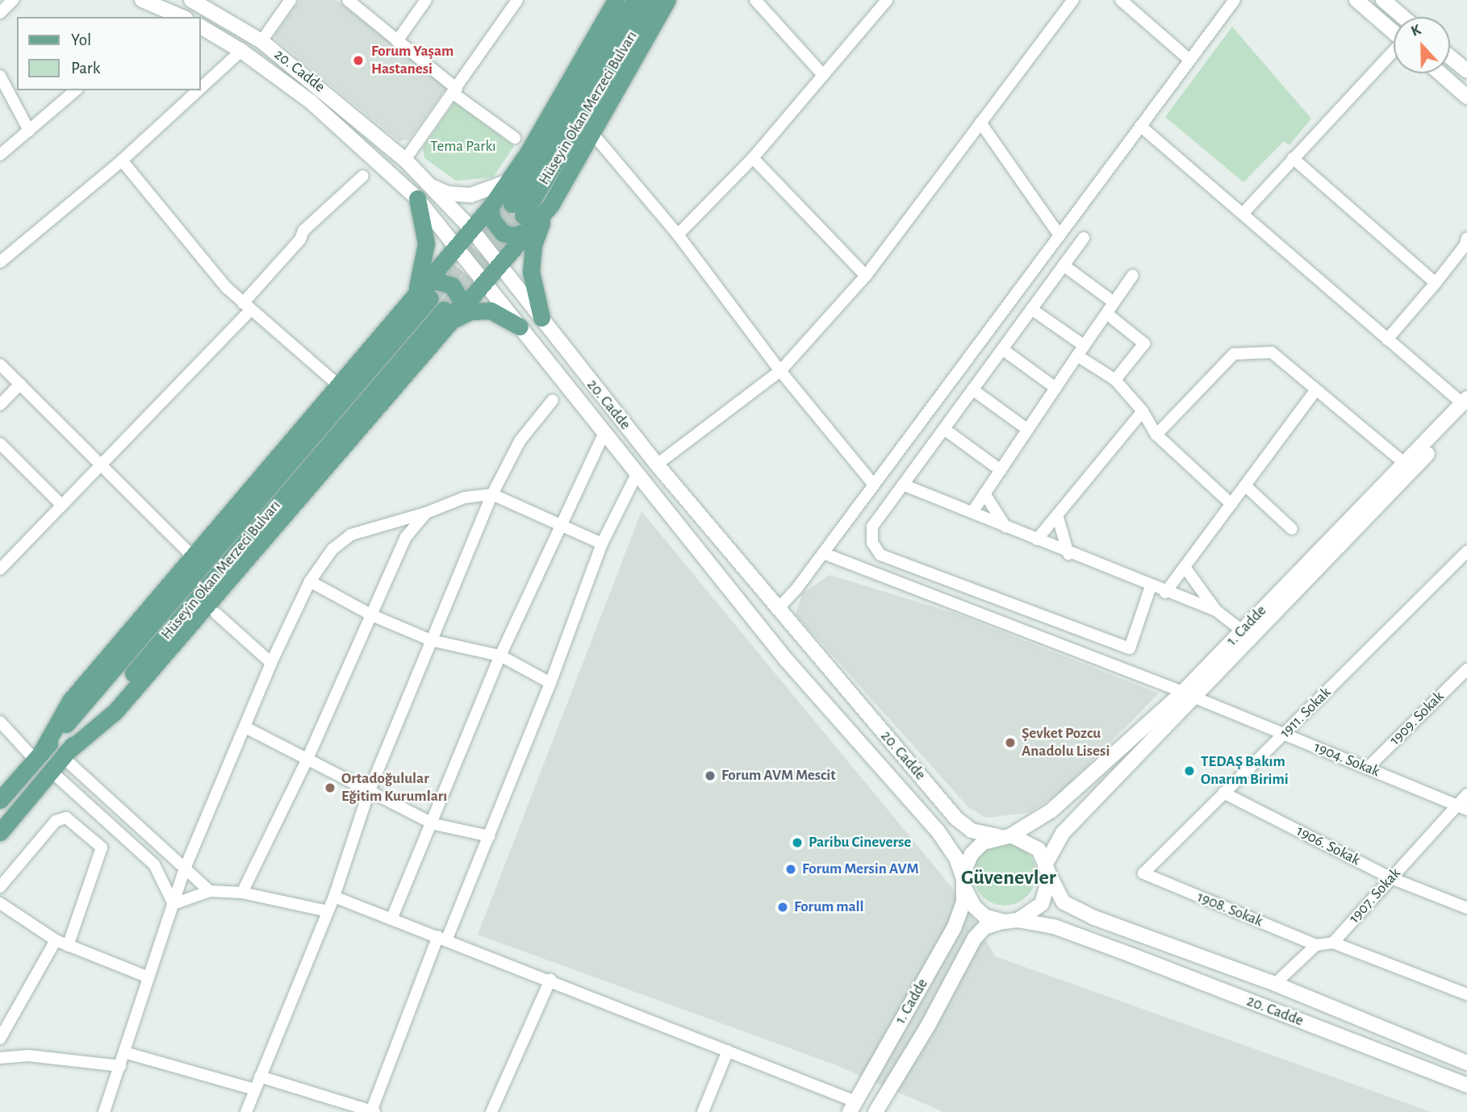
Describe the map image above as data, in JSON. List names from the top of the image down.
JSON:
{
  "streets": {
    "main road": ["Hüseyin Okan Merzeci Bulvarı"],
    "street": [
      "20. Cadde",
      "1. Cadde",
      "1911. Sokak",
      "1909. Sokak",
      "1904. Sokak",
      "1906. Sokak",
      "1907. Sokak",
      "1908. Sokak"
    ]
  },
  "crossings": [
    ["20. Cadde", "Hüseyin Okan Merzeci Bulvarı"],
    ["20. Cadde", "1. Cadde"],
    ["1. Cadde", "1904. Sokak"],
    ["1911. Sokak", "1904. Sokak"],
    ["1911. Sokak", "1906. Sokak"],
    ["1911. Sokak", "1908. Sokak"],
    ["1909. Sokak", "1904. Sokak"],
    ["1904. Sokak", "1907. Sokak"],
    ["1906. Sokak", "1907. Sokak"]
  ],
  "districts": ["Güvenevler"],
  "parks": ["Tema Parkı"],
  "places": [
    "Forum Yaşam Hastanesi",
    "Şevket Pozcu Anadolu Lisesi",
    "TEDAŞ Bakım Onarım Birimi",
    "Forum AVM Mescit",
    "Ortadoğulular Eğitim Kurumları",
    "Paribu Cineverse",
    "Forum Mersin AVM",
    "Forum mall"
  ],
  "legend": ["Yol", "Park"],
  "north": "top"
}
